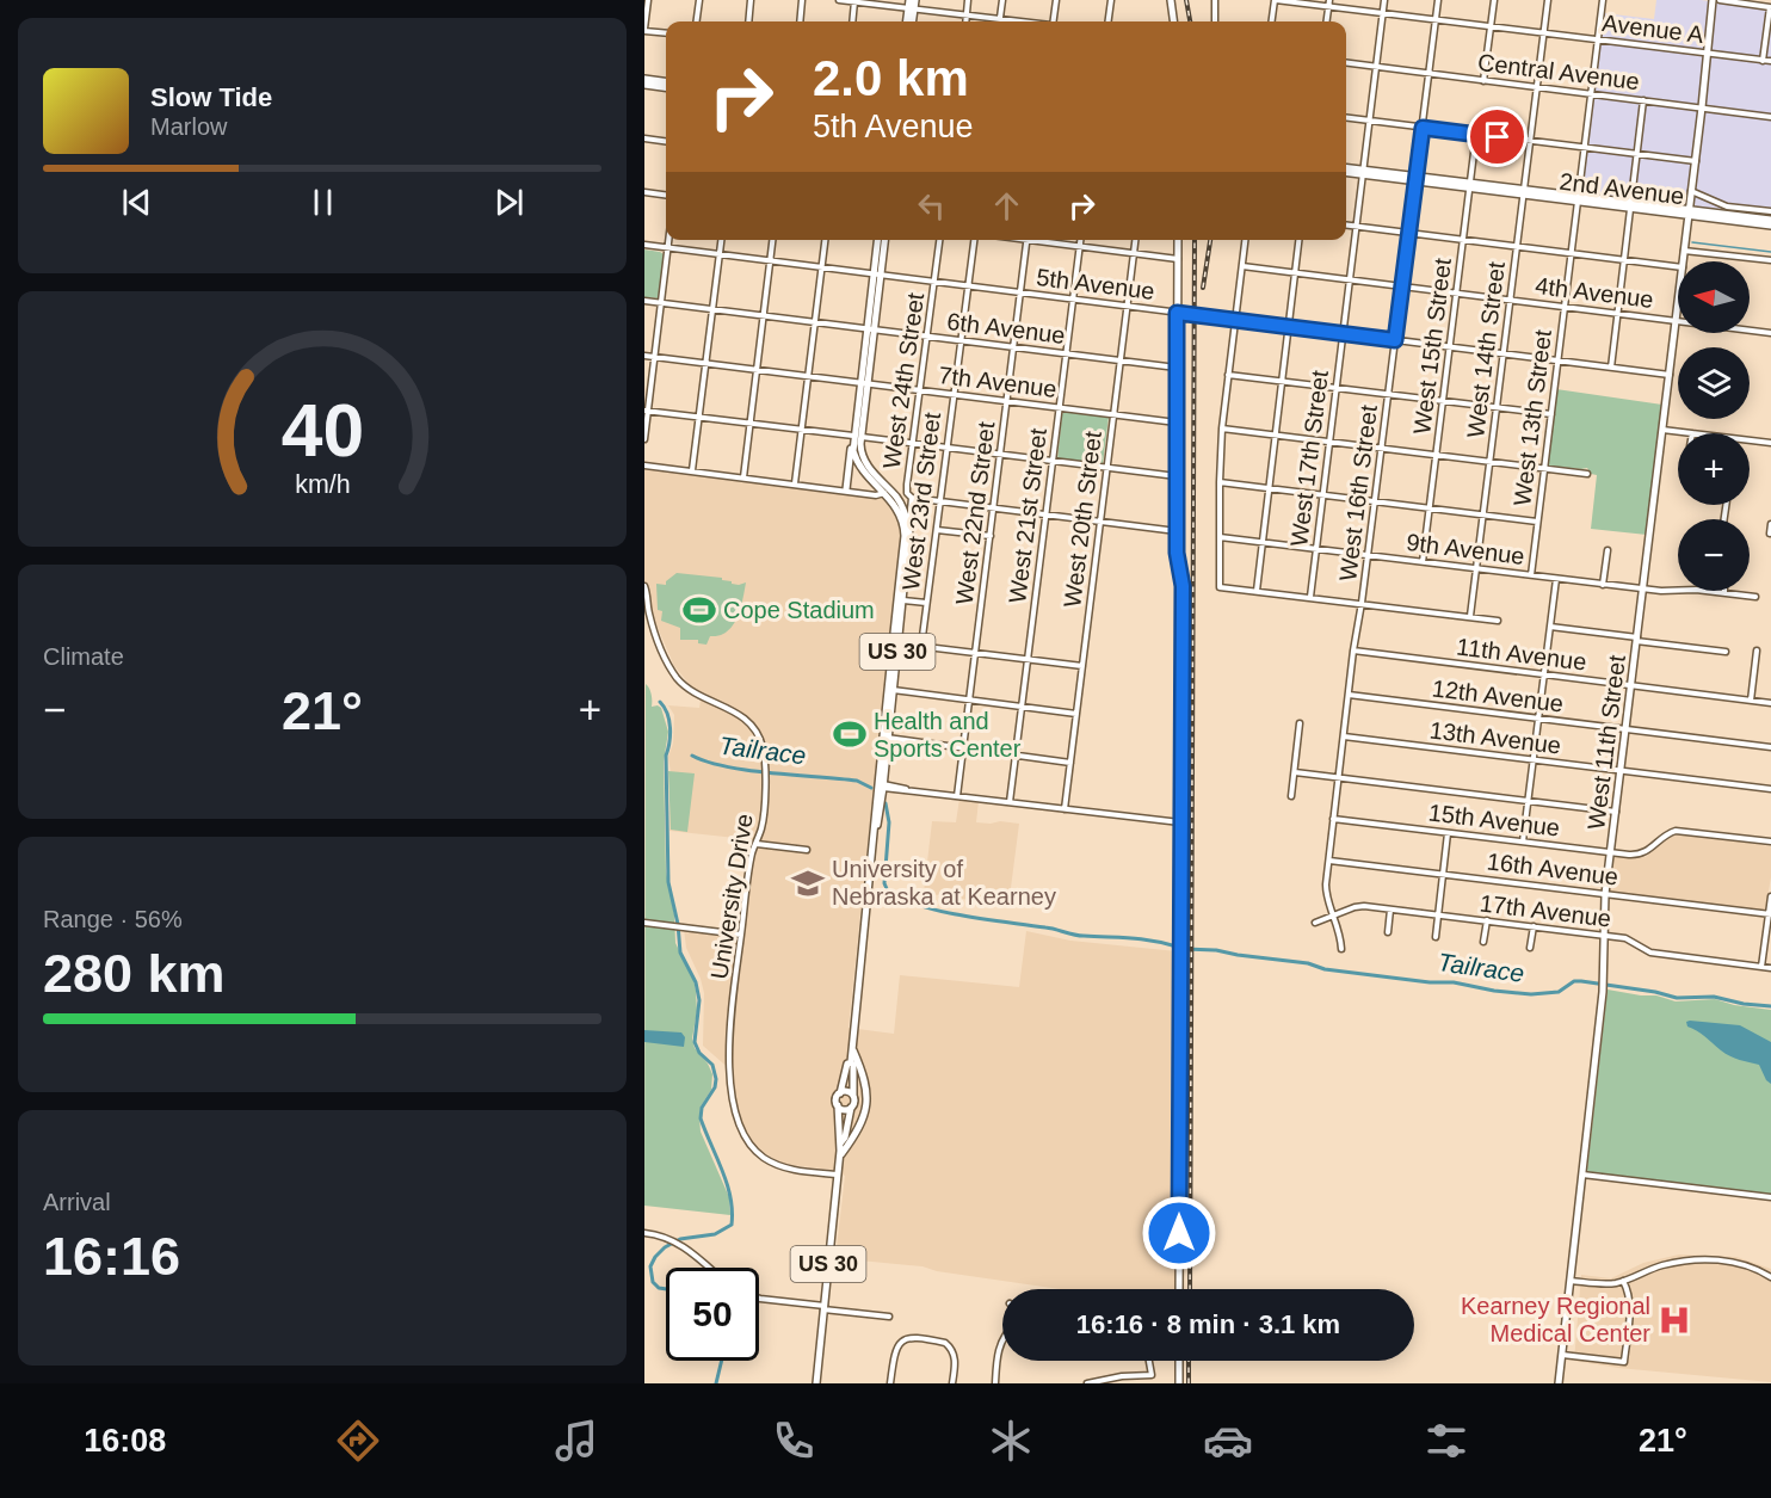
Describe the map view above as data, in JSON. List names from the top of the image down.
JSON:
{
  "streets": {
    "main road": [
      "2nd Avenue",
      "West 24th Street",
      "US 30",
      "West 11th Street"
    ],
    "street": [
      "Avenue A",
      "Central Avenue",
      "5th Avenue",
      "4th Avenue",
      "6th Avenue",
      "West 15th Street",
      "West 14th Street",
      "7th Avenue",
      "West 13th Street",
      "West 17th Street",
      "West 16th Street",
      "West 23rd Street",
      "West 22nd Street",
      "West 21st Street",
      "West 20th Street",
      "9th Avenue",
      "11th Avenue",
      "12th Avenue",
      "13th Avenue",
      "15th Avenue",
      "16th Avenue",
      "University Drive",
      "17th Avenue"
    ]
  },
  "crossings": [
    ["Avenue A", "West 14th Street"],
    ["Avenue A", "West 13th Street"],
    ["Avenue A", "West 17th Street"],
    ["Avenue A", "West 16th Street"],
    ["Avenue A", "West 11th Street"],
    ["Central Avenue", "West 14th Street"],
    ["Central Avenue", "West 13th Street"],
    ["Central Avenue", "West 17th Street"],
    ["Central Avenue", "West 16th Street"],
    ["Central Avenue", "West 11th Street"],
    ["2nd Avenue", "West 15th Street"],
    ["2nd Avenue", "West 14th Street"],
    ["2nd Avenue", "West 13th Street"],
    ["2nd Avenue", "West 17th Street"],
    ["2nd Avenue", "West 16th Street"],
    ["2nd Avenue", "West 11th Street"],
    ["5th Avenue", "West 15th Street"],
    ["5th Avenue", "West 14th Street"],
    ["5th Avenue", "West 24th Street"],
    ["5th Avenue", "West 13th Street"],
    ["5th Avenue", "West 17th Street"],
    ["5th Avenue", "West 16th Street"],
    ["5th Avenue", "West 23rd Street"],
    ["5th Avenue", "West 22nd Street"],
    ["5th Avenue", "West 21st Street"],
    ["5th Avenue", "West 20th Street"],
    ["5th Avenue", "US 30"],
    ["5th Avenue", "West 11th Street"],
    ["4th Avenue", "West 15th Street"],
    ["4th Avenue", "West 14th Street"],
    ["4th Avenue", "West 13th Street"],
    ["4th Avenue", "West 17th Street"],
    ["4th Avenue", "West 16th Street"],
    ["4th Avenue", "West 11th Street"],
    ["6th Avenue", "West 24th Street"],
    ["6th Avenue", "West 23rd Street"],
    ["6th Avenue", "West 22nd Street"],
    ["6th Avenue", "West 21st Street"],
    ["6th Avenue", "West 20th Street"],
    ["6th Avenue", "US 30"],
    ["West 15th Street", "9th Avenue"],
    ["West 14th Street", "9th Avenue"],
    ["West 24th Street", "7th Avenue"],
    ["West 24th Street", "US 30"],
    ["7th Avenue", "West 23rd Street"],
    ["7th Avenue", "West 22nd Street"],
    ["7th Avenue", "West 21st Street"],
    ["7th Avenue", "West 20th Street"],
    ["7th Avenue", "US 30"],
    ["West 13th Street", "9th Avenue"],
    ["West 17th Street", "9th Avenue"],
    ["West 16th Street", "9th Avenue"],
    ["West 16th Street", "11th Avenue"],
    ["West 16th Street", "12th Avenue"],
    ["West 16th Street", "13th Avenue"],
    ["West 16th Street", "15th Avenue"],
    ["West 16th Street", "16th Avenue"],
    ["West 16th Street", "17th Avenue"],
    ["9th Avenue", "West 11th Street"],
    ["US 30", "University Drive"],
    ["11th Avenue", "West 11th Street"],
    ["12th Avenue", "West 11th Street"],
    ["13th Avenue", "West 11th Street"],
    ["West 11th Street", "15th Avenue"],
    ["West 11th Street", "16th Avenue"],
    ["West 11th Street", "17th Avenue"]
  ],
  "water": ["Tailrace"],
  "places": {
    "sports": ["Cope Stadium", "Health and Sports Center"],
    "school or university": ["University of Nebraska at Kearney"],
    "hospital": ["Kearney Regional Medical Center"]
  },
  "north": "left",
  "page": {
    "turn": ["2.0 km", "5th Avenue"],
    "song": ["Slow Tide", "Marlow"],
    "map_buttons": ["+", "−"],
    "tile": [
      "Climate",
      ["Range · 56%", "280 km"],
      ["Arrival", "16:16"]
    ],
    "heat": ["−", "21°", "+"],
    "limit": "50",
    "trip": "16:16 · 8 min · 3.1 km",
    "tabs": ["16:08", "21°"],
    "gauge": ["40", "km/h"]
  }
}
